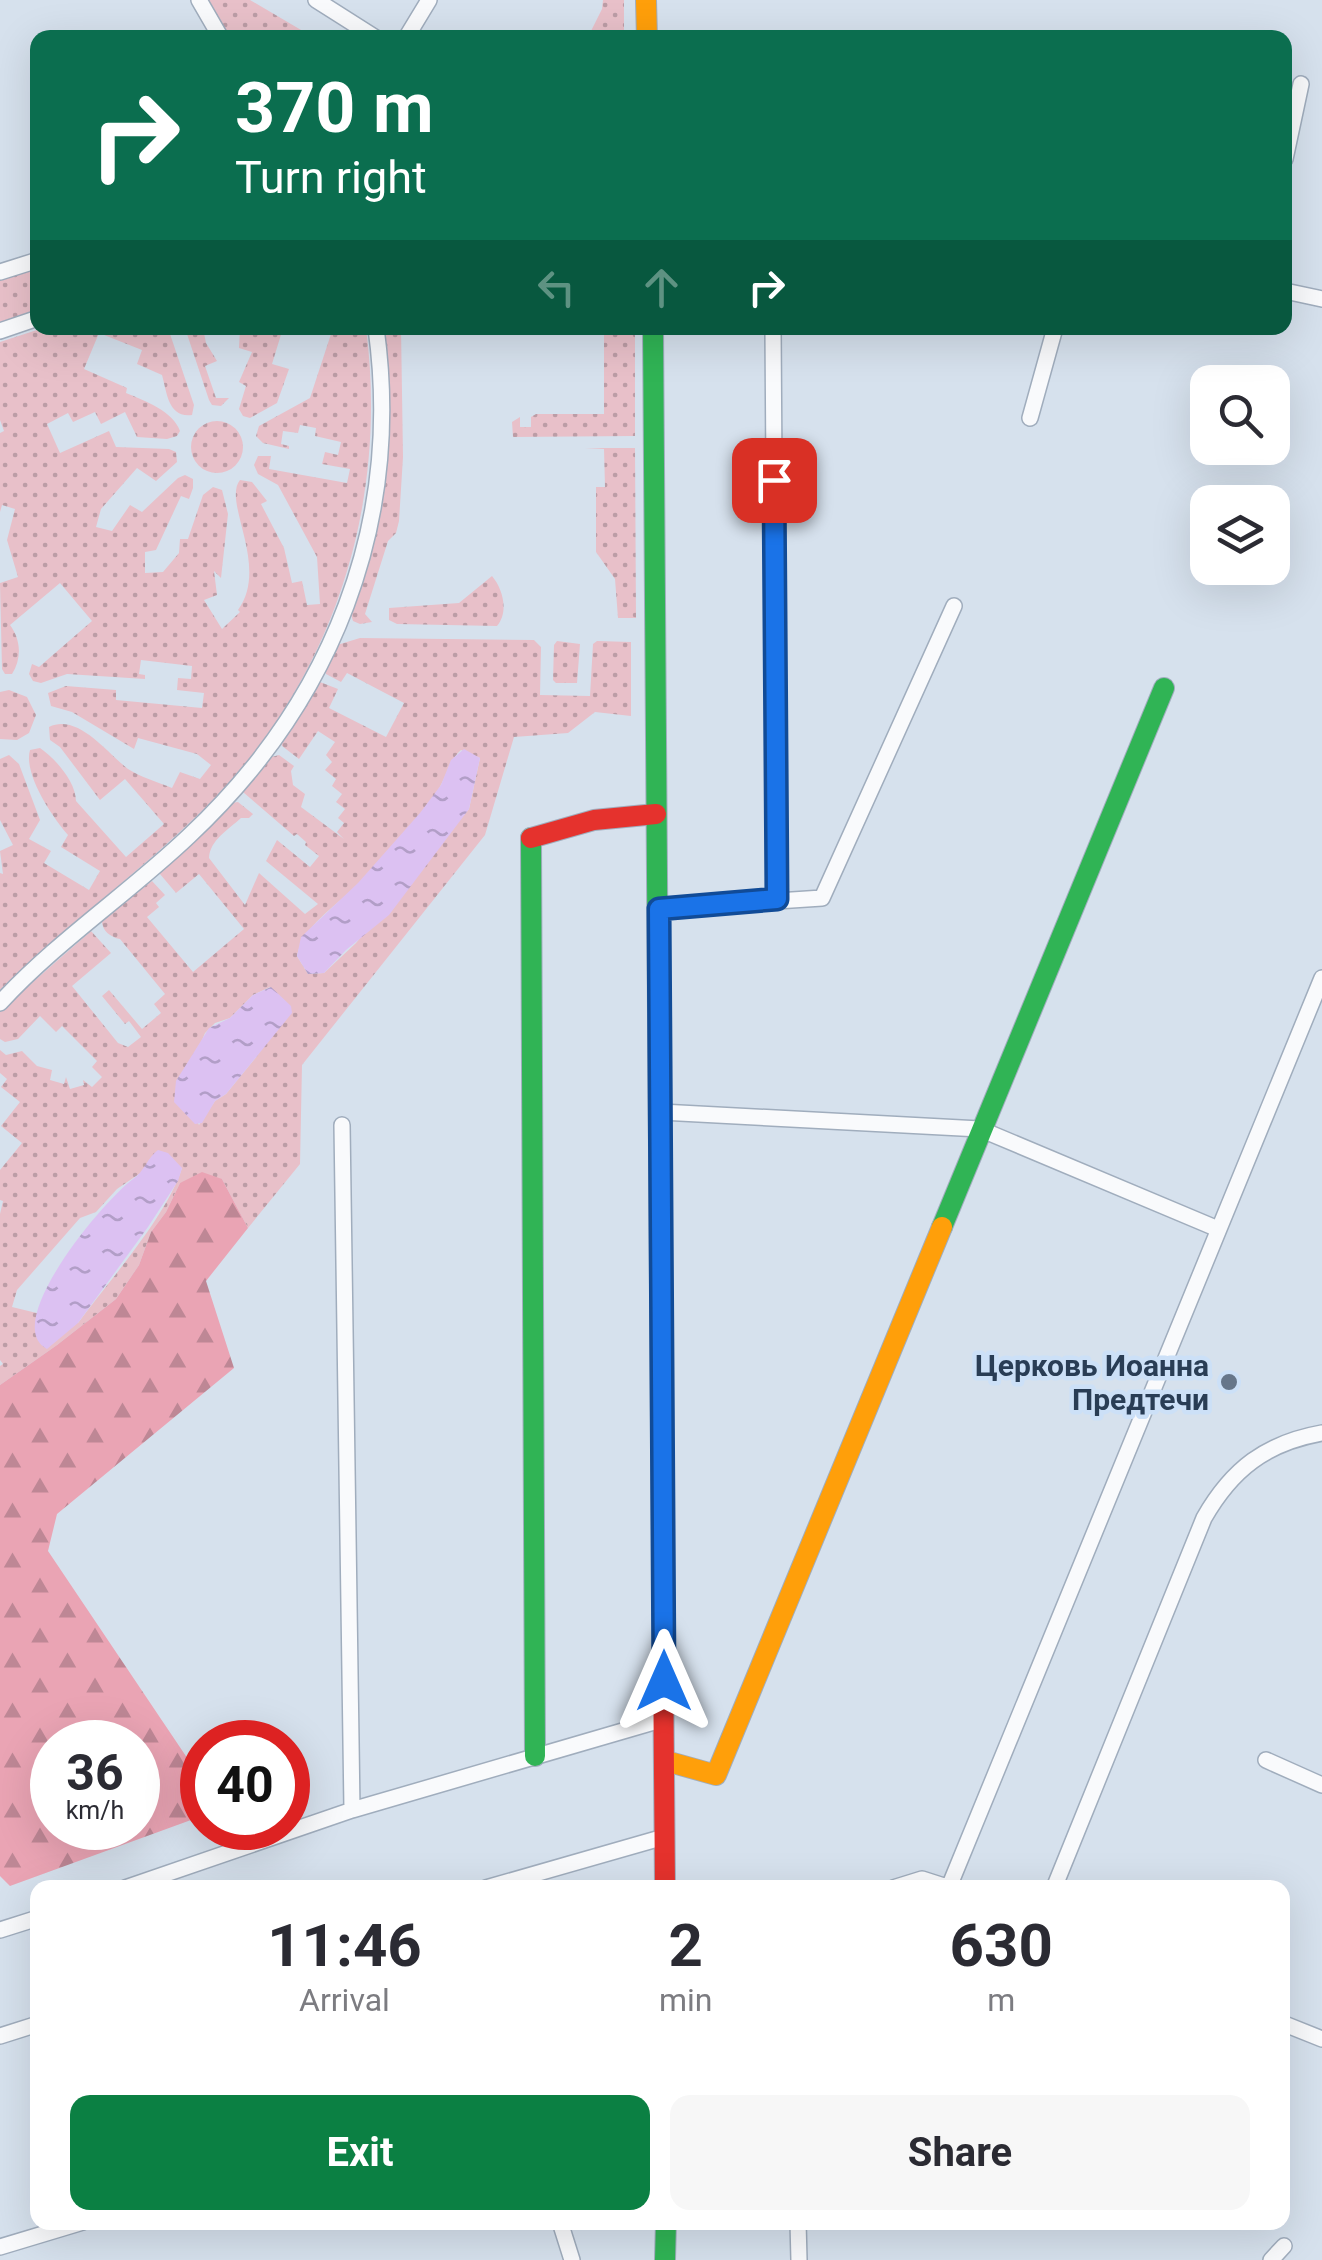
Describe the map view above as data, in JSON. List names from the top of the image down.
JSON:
{
  "places": ["Церковь Иоанна Предтечи"],
  "page": {
    "turn": ["370 m", "Turn right"],
    "speed": "36 km/h",
    "limit": "40",
    "eta": [
      "11:46",
      "Arrival",
      "2",
      "min",
      "630",
      "m"
    ],
    "buttons": ["Exit", "Share"]
  }
}
